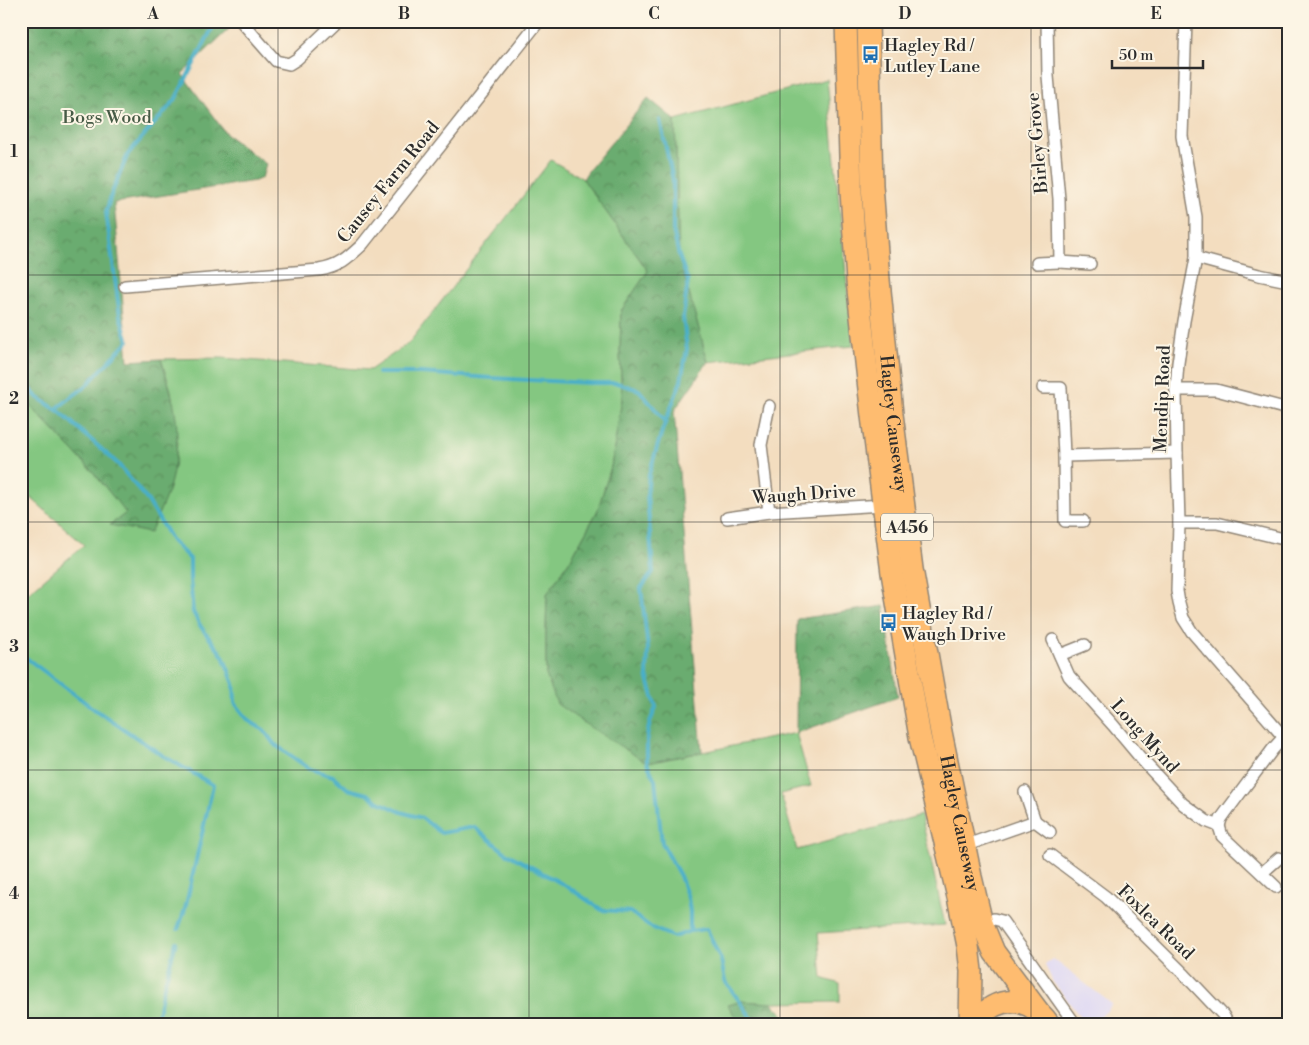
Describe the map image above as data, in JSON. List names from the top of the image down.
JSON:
{
  "streets": {
    "highway": ["Hagley Causeway", "A456"],
    "street": [
      "Birley Grove",
      "Causey Farm Road",
      "Mendip Road",
      "Waugh Drive",
      "Long Mynd",
      "Foxlea Road"
    ]
  },
  "crossings": [
    ["Hagley Causeway", "Waugh Drive"],
    ["Hagley Causeway", "A456"]
  ],
  "parks": ["Bogs Wood"],
  "places": {
    "bus stop": ["Hagley Rd / Lutley Lane", "Hagley Rd / Waugh Drive"]
  },
  "scale_bar": "50 m",
  "grid": {
    "columns": [
      "A",
      "B",
      "C",
      "D",
      "E"
    ],
    "rows": [
      "1",
      "2",
      "3",
      "4"
    ]
  }
}
